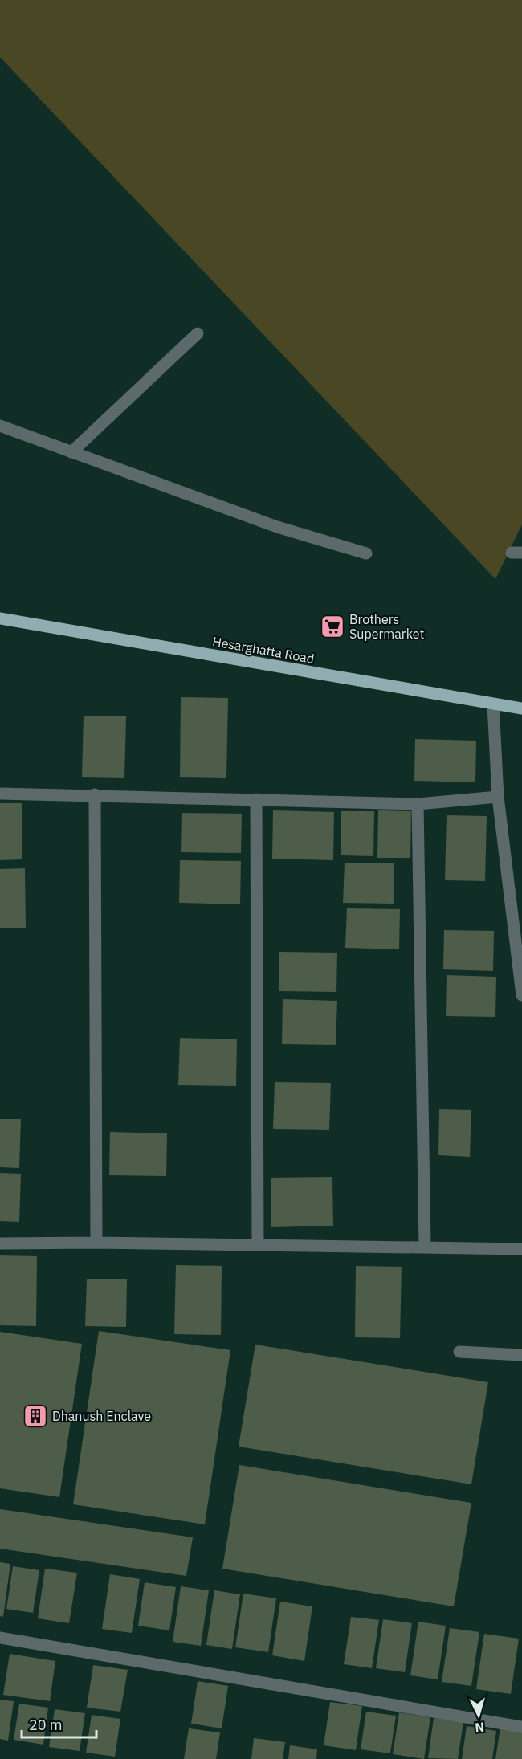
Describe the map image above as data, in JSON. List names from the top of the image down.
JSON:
{
  "streets": {
    "main road": ["Hesarghatta Road"]
  },
  "places": {
    "supermarket": ["Brothers Supermarket"],
    "building": ["Dhanush Enclave"]
  },
  "scale_bar": "20 m",
  "north": "bottom"
}
